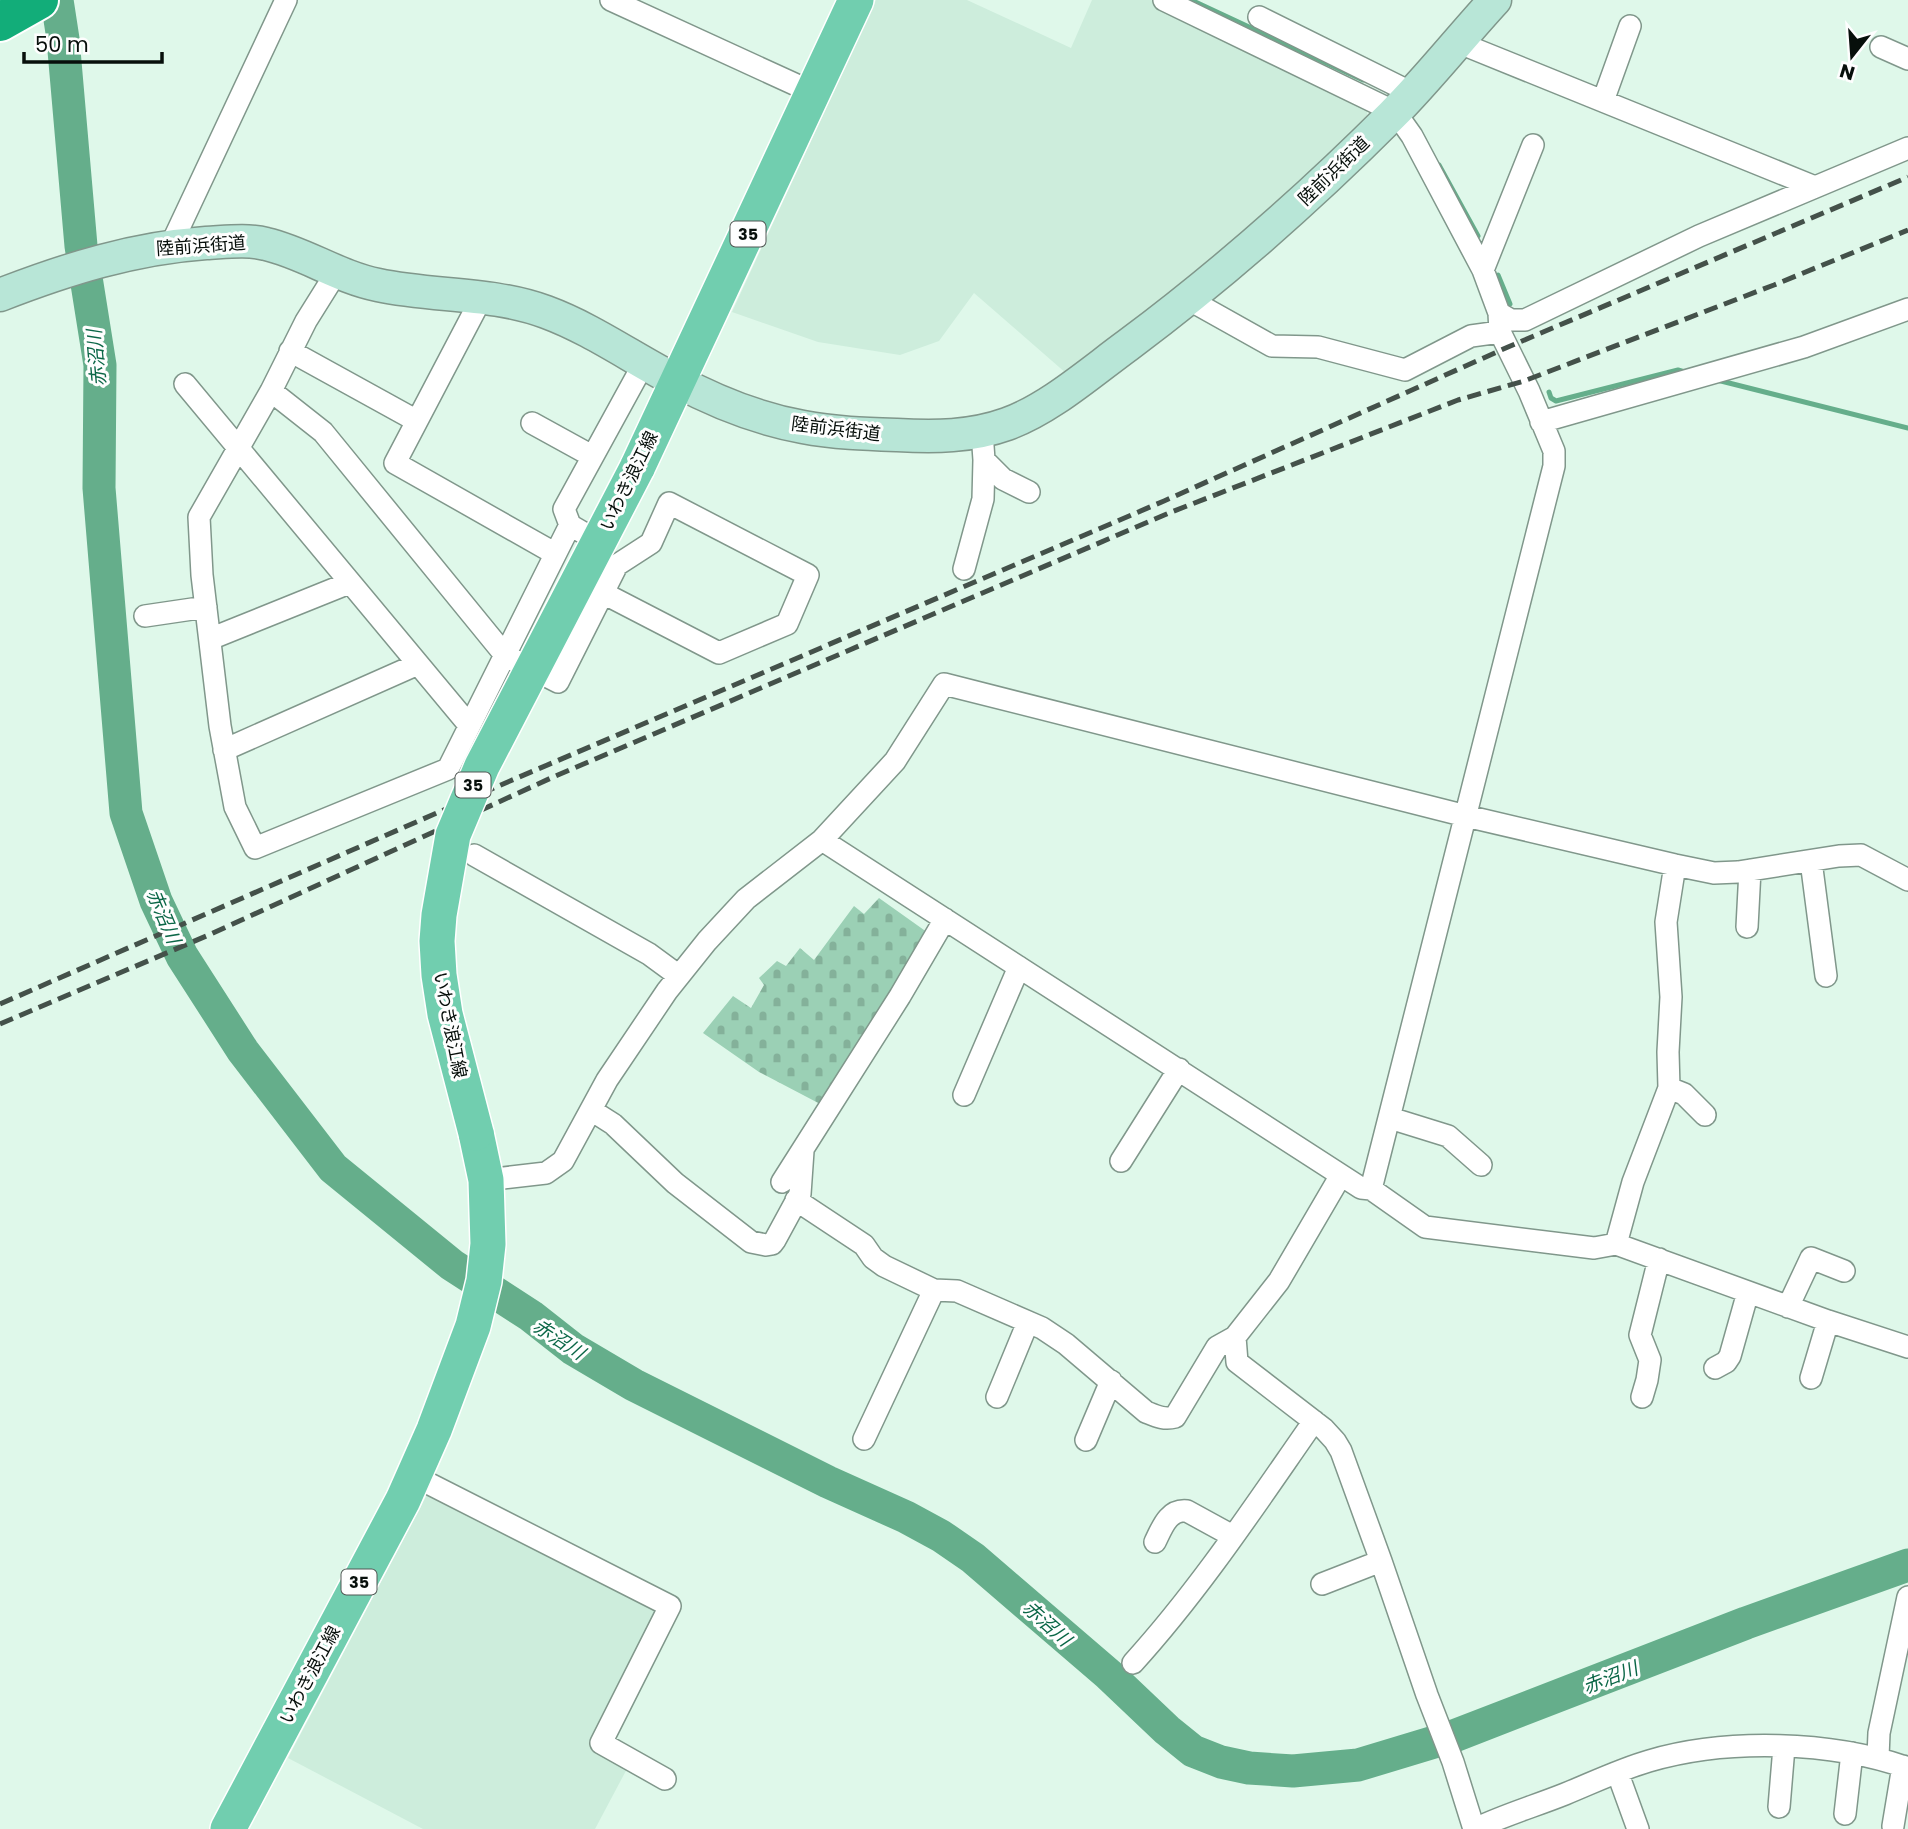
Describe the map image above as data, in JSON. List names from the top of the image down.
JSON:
{
  "streets": {
    "main road": ["35", "いわき浪江線"],
    "street": ["陸前浜街道"]
  },
  "crossings": [
    ["陸前浜街道", "いわき浪江線"]
  ],
  "water": ["赤沼川"],
  "scale_bar": "50 m",
  "north": "bottom"
}
